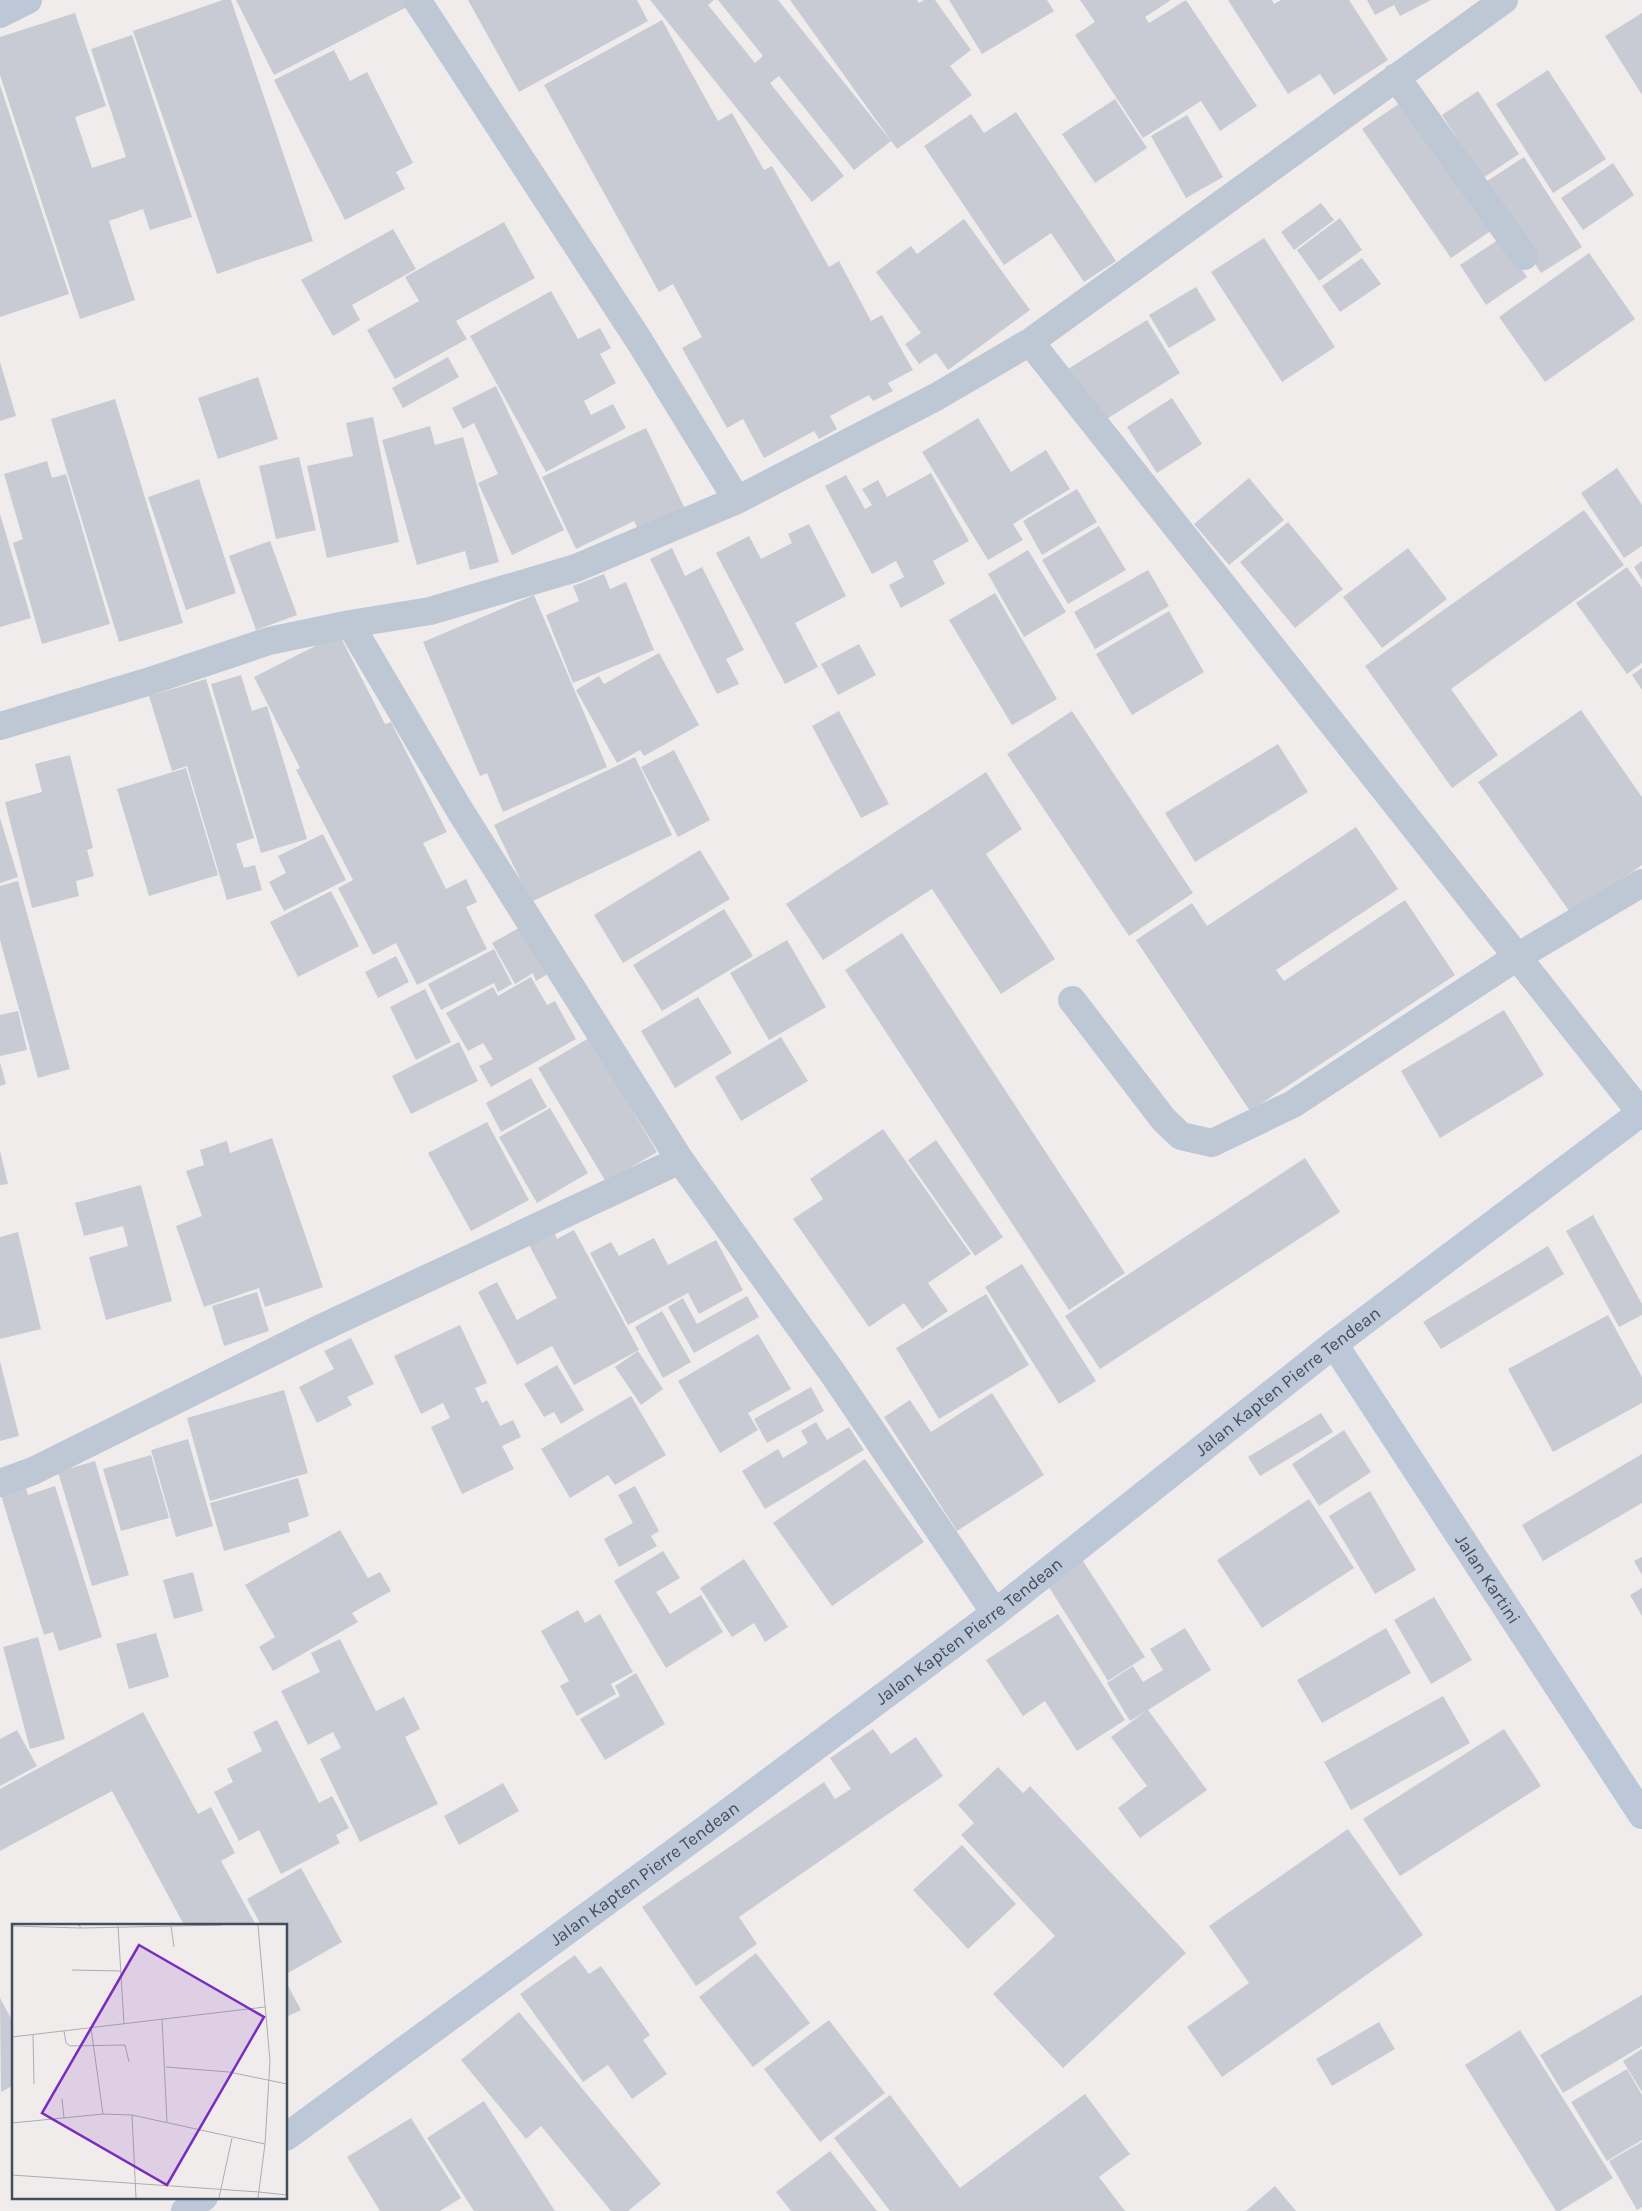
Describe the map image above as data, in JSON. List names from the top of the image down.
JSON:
{
  "streets": {
    "main road": ["Jalan Kapten Pierre Tendean", "Jalan Kartini"]
  },
  "crossings": [
    ["Jalan Kapten Pierre Tendean", "Jalan Kartini"]
  ]
}
